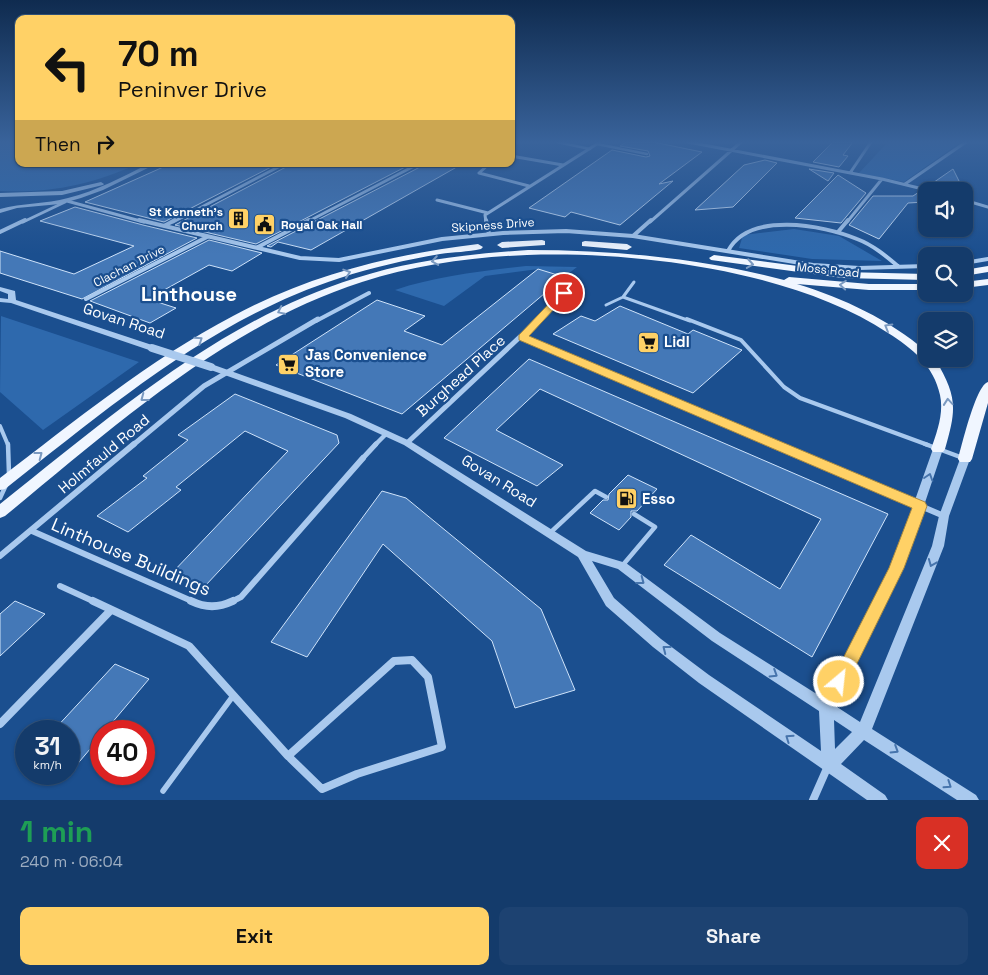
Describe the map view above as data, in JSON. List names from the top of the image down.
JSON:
{
  "streets": {
    "main road": ["Moss Road"],
    "street": [
      "Skipness Drive",
      "Clachan Drive",
      "Govan Road",
      "Burghead Place",
      "Holmfauld Road",
      "Linthouse Buildings"
    ]
  },
  "crossings": [
    ["Skipness Drive", "Clachan Drive"],
    ["Govan Road", "Burghead Place"],
    ["Govan Road", "Holmfauld Road"],
    ["Holmfauld Road", "Linthouse Buildings"]
  ],
  "districts": ["Linthouse"],
  "places": {
    "building": ["St Kenneth's Church"],
    "public building": ["Royal Oak Hall"],
    "supermarket": ["Lidl", "Jas Convenience Store"],
    "fuel station": ["Esso"]
  },
  "page": {
    "turn": ["70 m", "Peninver Drive"],
    "then": "Then",
    "speed": "31 km/h",
    "limit": "40",
    "heading": ["1 min", "240 m · 06:04"],
    "buttons": ["Exit", "Share"]
  }
}
